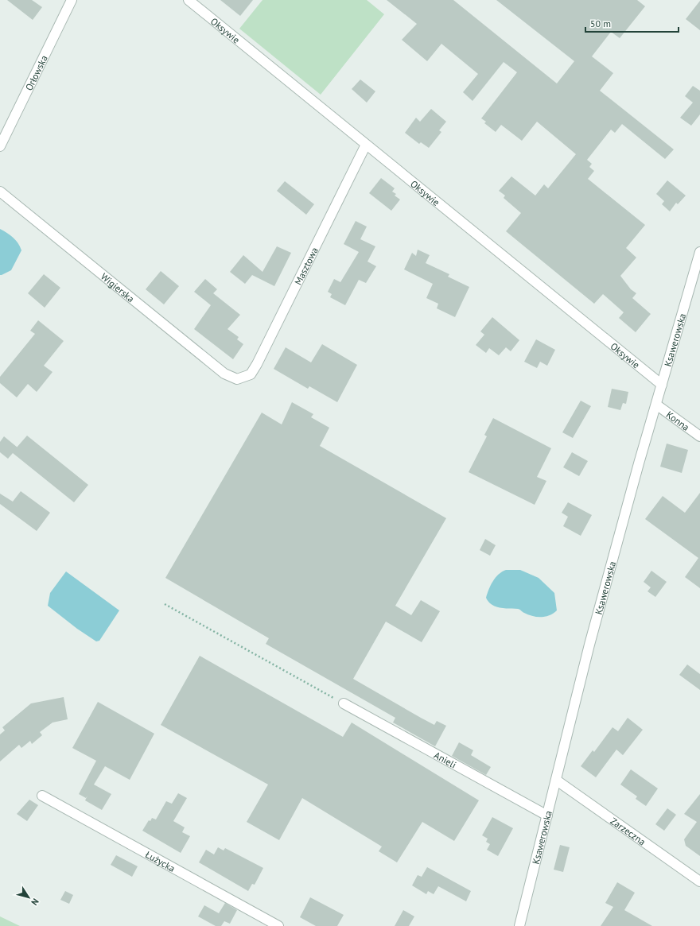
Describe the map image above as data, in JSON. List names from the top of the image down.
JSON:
{
  "streets": {
    "street": [
      "Oksywie",
      "Orłowska",
      "Masztowa",
      "Wigierska",
      "Ksawerowska",
      "Konna",
      "Anieli",
      "Zarzeczna",
      "Łużycka"
    ]
  },
  "crossings": [
    ["Oksywie", "Masztowa"],
    ["Oksywie", "Ksawerowska"],
    ["Masztowa", "Wigierska"],
    ["Ksawerowska", "Konna"],
    ["Ksawerowska", "Anieli"],
    ["Ksawerowska", "Zarzeczna"]
  ],
  "scale_bar": "50 m",
  "north": "bottom right"
}
